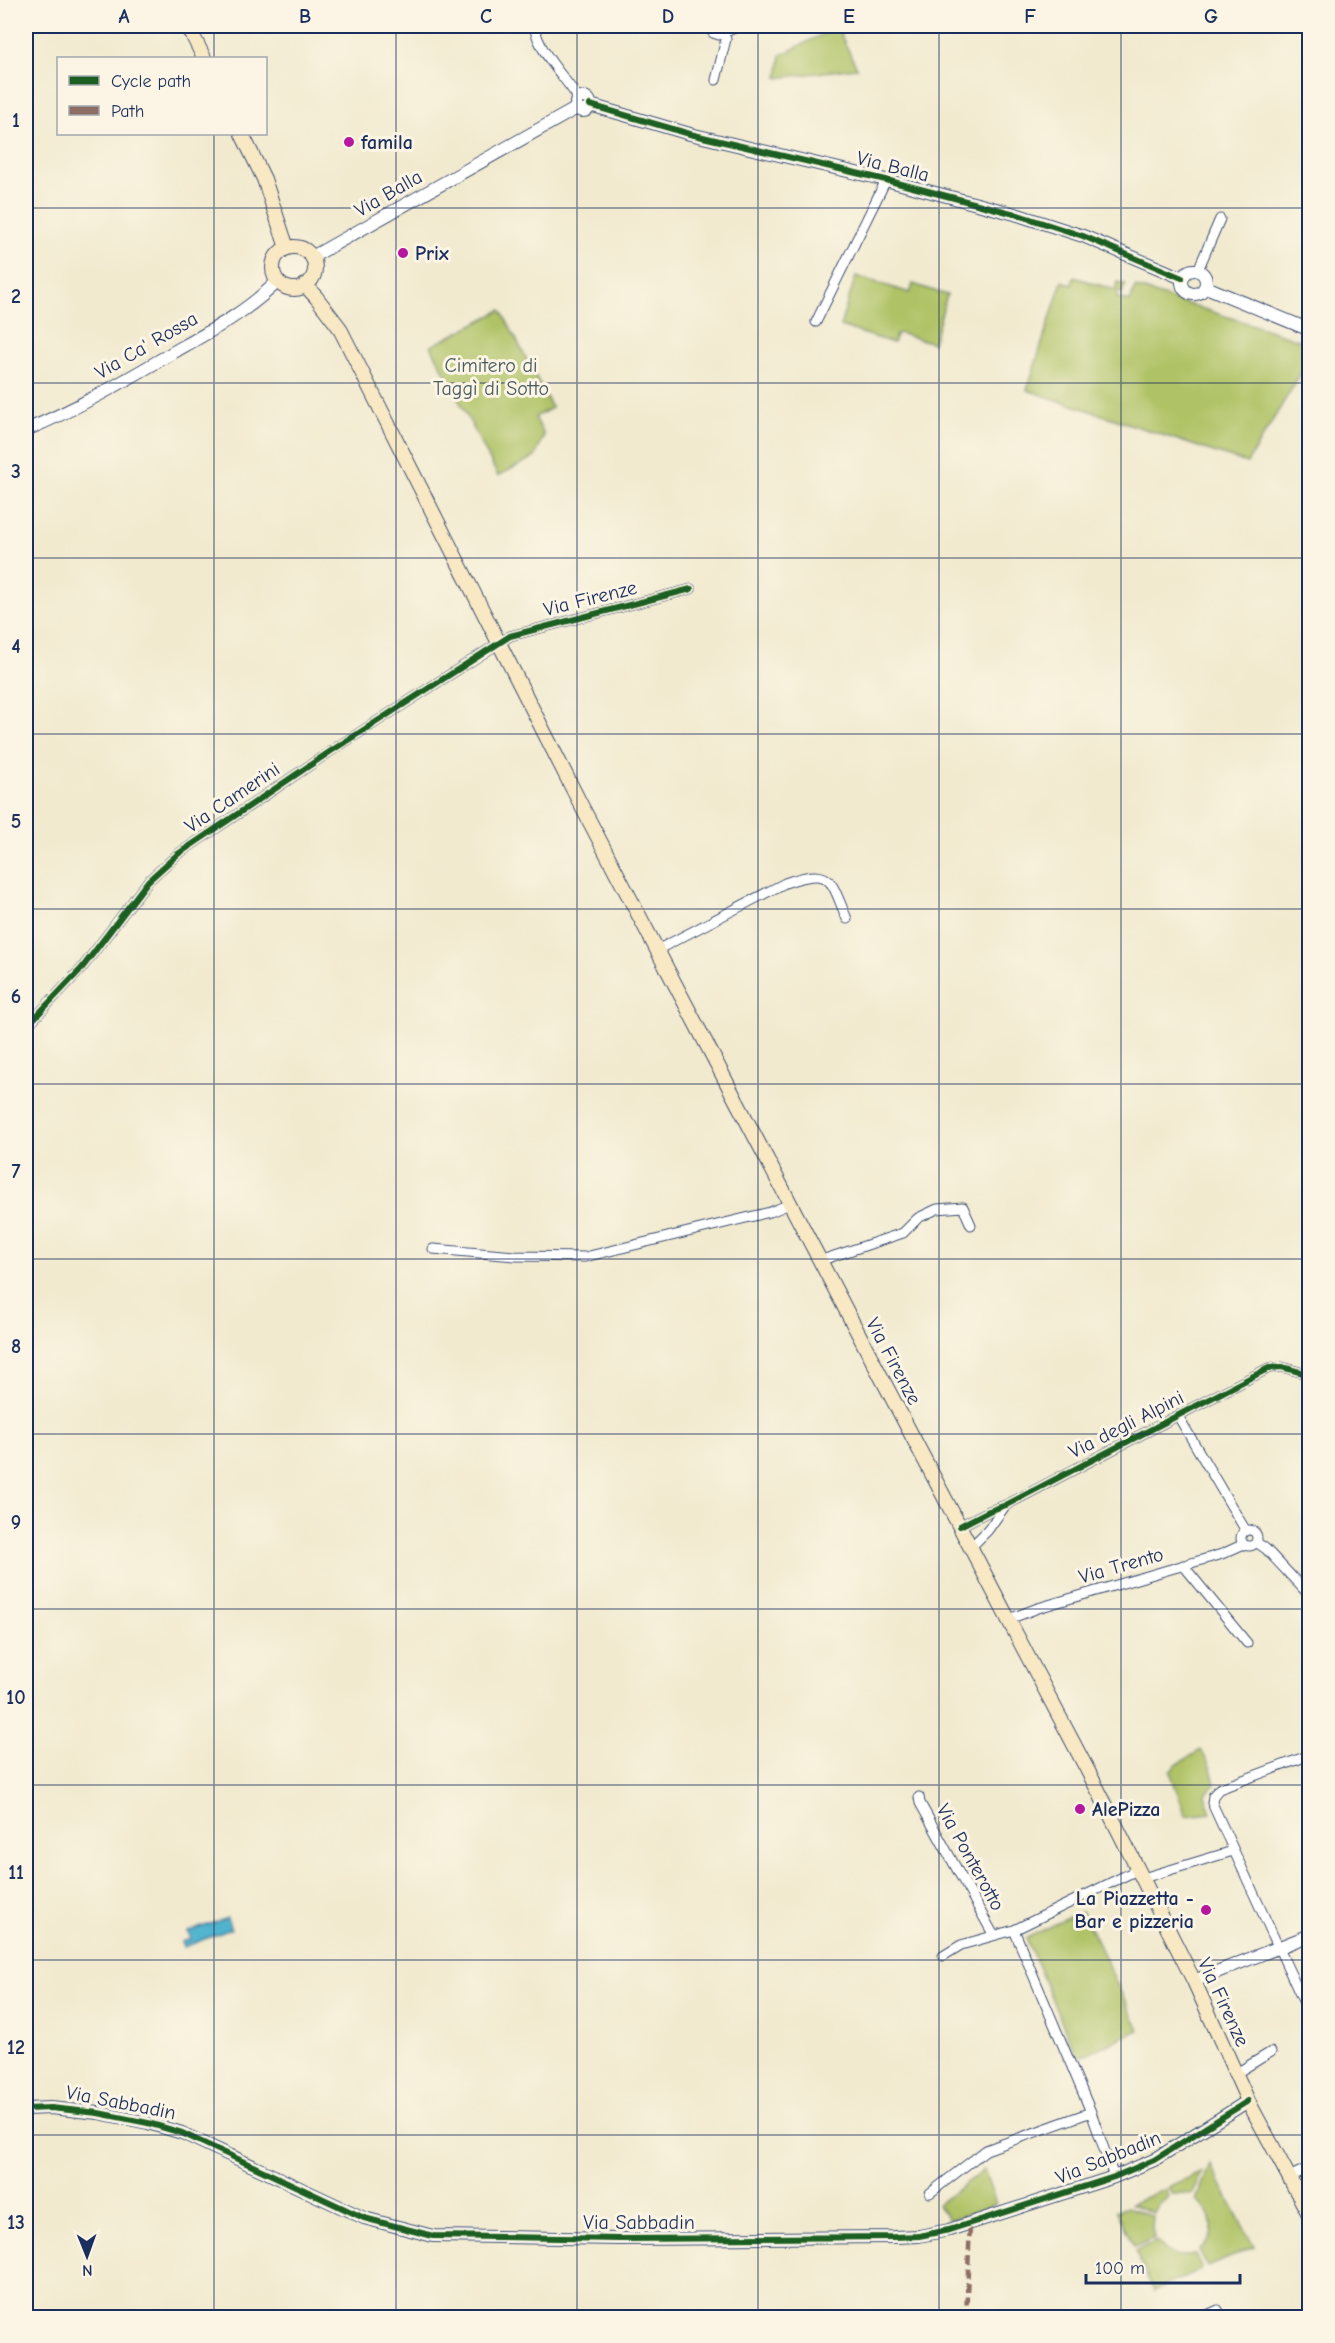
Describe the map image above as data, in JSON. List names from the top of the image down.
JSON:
{
  "streets": {
    "main road": ["Via Firenze"],
    "street": [
      "Via Balla",
      "Via Ca' Rossa",
      "Via Camerini",
      "Via degli Alpini",
      "Via Trento",
      "Via Ponterotto",
      "Via Sabbadin"
    ]
  },
  "crossings": [
    ["Via Balla", "Via Ca' Rossa"],
    ["Via Balla", "Via Firenze"],
    ["Via Ca' Rossa", "Via Firenze"],
    ["Via Firenze", "Via Camerini"],
    ["Via Firenze", "Via degli Alpini"],
    ["Via Firenze", "Via Trento"],
    ["Via Firenze", "Via Ponterotto"],
    ["Via Firenze", "Via Sabbadin"],
    ["Via Ponterotto", "Via Sabbadin"]
  ],
  "parks": ["Cimitero di Taggì di Sotto"],
  "places": [
    "famila",
    "Prix",
    "AlePizza",
    "La Piazzetta - Bar e pizzeria"
  ],
  "legend": ["Cycle path", "Path"],
  "scale_bar": "100 m",
  "north": "bottom",
  "grid": {
    "columns": [
      "A",
      "B",
      "C",
      "D",
      "E",
      "F",
      "G"
    ],
    "rows": [
      "1",
      "2",
      "3",
      "4",
      "5",
      "6",
      "7",
      "8",
      "9",
      "10",
      "11",
      "12",
      "13"
    ]
  }
}
